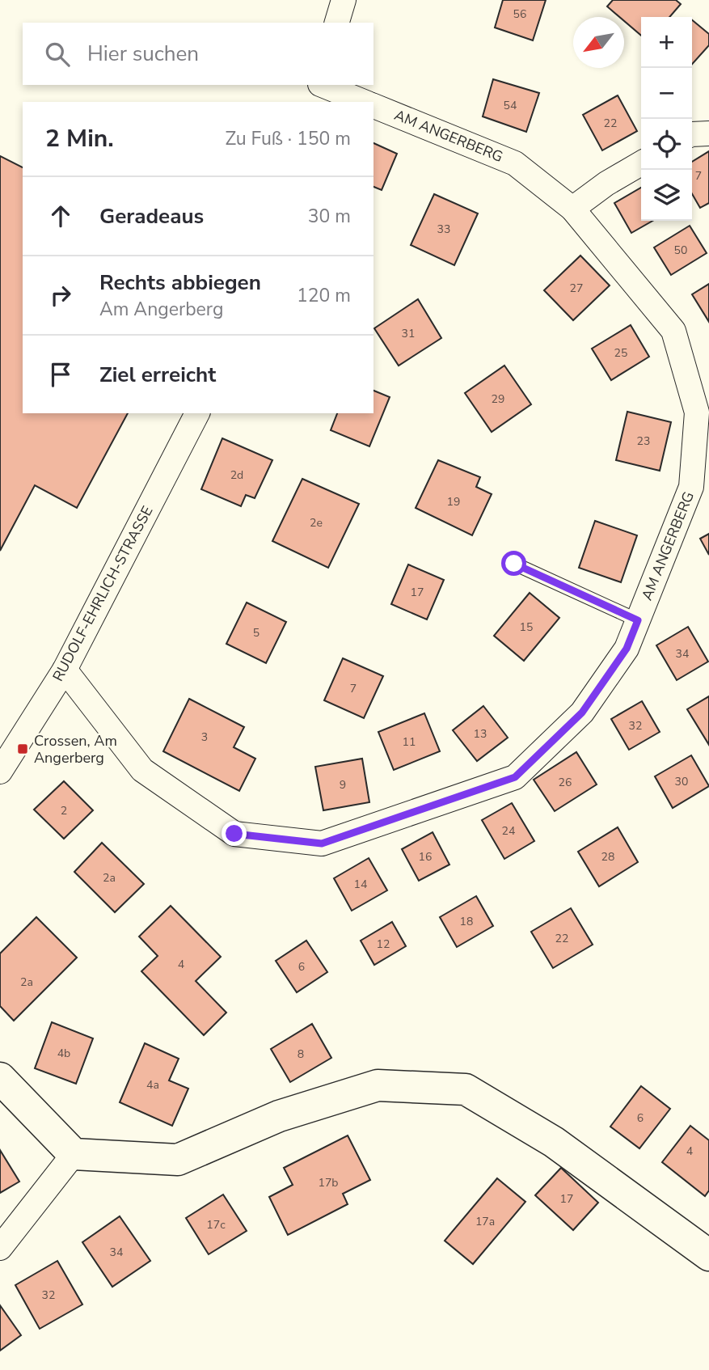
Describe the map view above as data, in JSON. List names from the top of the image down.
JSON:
{
  "streets": {
    "street": ["AM ANGERBERG", "RUDOLF-EHRLICH-STRASSE"]
  },
  "crossings": [
    ["AM ANGERBERG", "RUDOLF-EHRLICH-STRASSE"]
  ],
  "places": {
    "transit": ["Crossen, Am Angerberg"]
  },
  "house_numbers": [
    "56",
    "54",
    "22",
    "7",
    "33",
    "50",
    "27",
    "31",
    "25",
    "29",
    "23",
    "2d",
    "19",
    "2e",
    "17",
    "15",
    "5",
    "34",
    "7",
    "32",
    "13",
    "3",
    "11",
    "30",
    "26",
    "9",
    "2",
    "24",
    "16",
    "28",
    "2a",
    "14",
    "18",
    "22",
    "12",
    "4",
    "6",
    "2a",
    "4b",
    "8",
    "4a",
    "6",
    "4",
    "17b",
    "17",
    "17a",
    "17c",
    "34",
    "32"
  ],
  "north": "bottom left",
  "page": {
    "map_buttons": ["+", "−"],
    "search": "Hier suchen",
    "heading": ["2 Min.", "Zu Fuß · 150 m"],
    "list": [
      ["Geradeaus", "30 m"],
      ["Rechts abbiegen", "Am Angerberg", "120 m"],
      "Ziel erreicht"
    ]
  }
}
